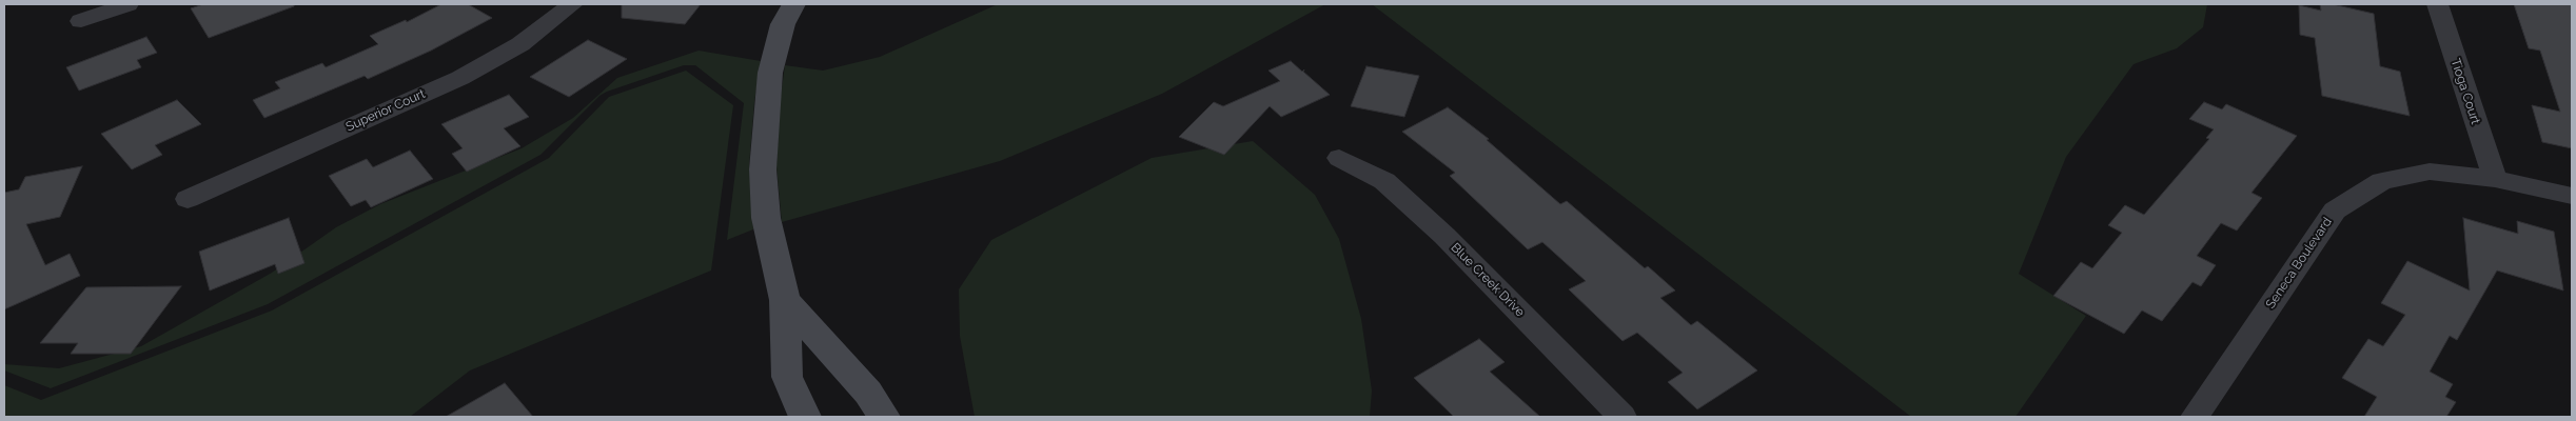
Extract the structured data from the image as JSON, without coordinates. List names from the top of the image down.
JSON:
{
  "streets": {
    "street": [
      "Tioga Court",
      "Superior Court",
      "Seneca Boulevard",
      "Blue Creek Drive"
    ]
  },
  "crossings": [
    ["Tioga Court", "Seneca Boulevard"]
  ]
}
